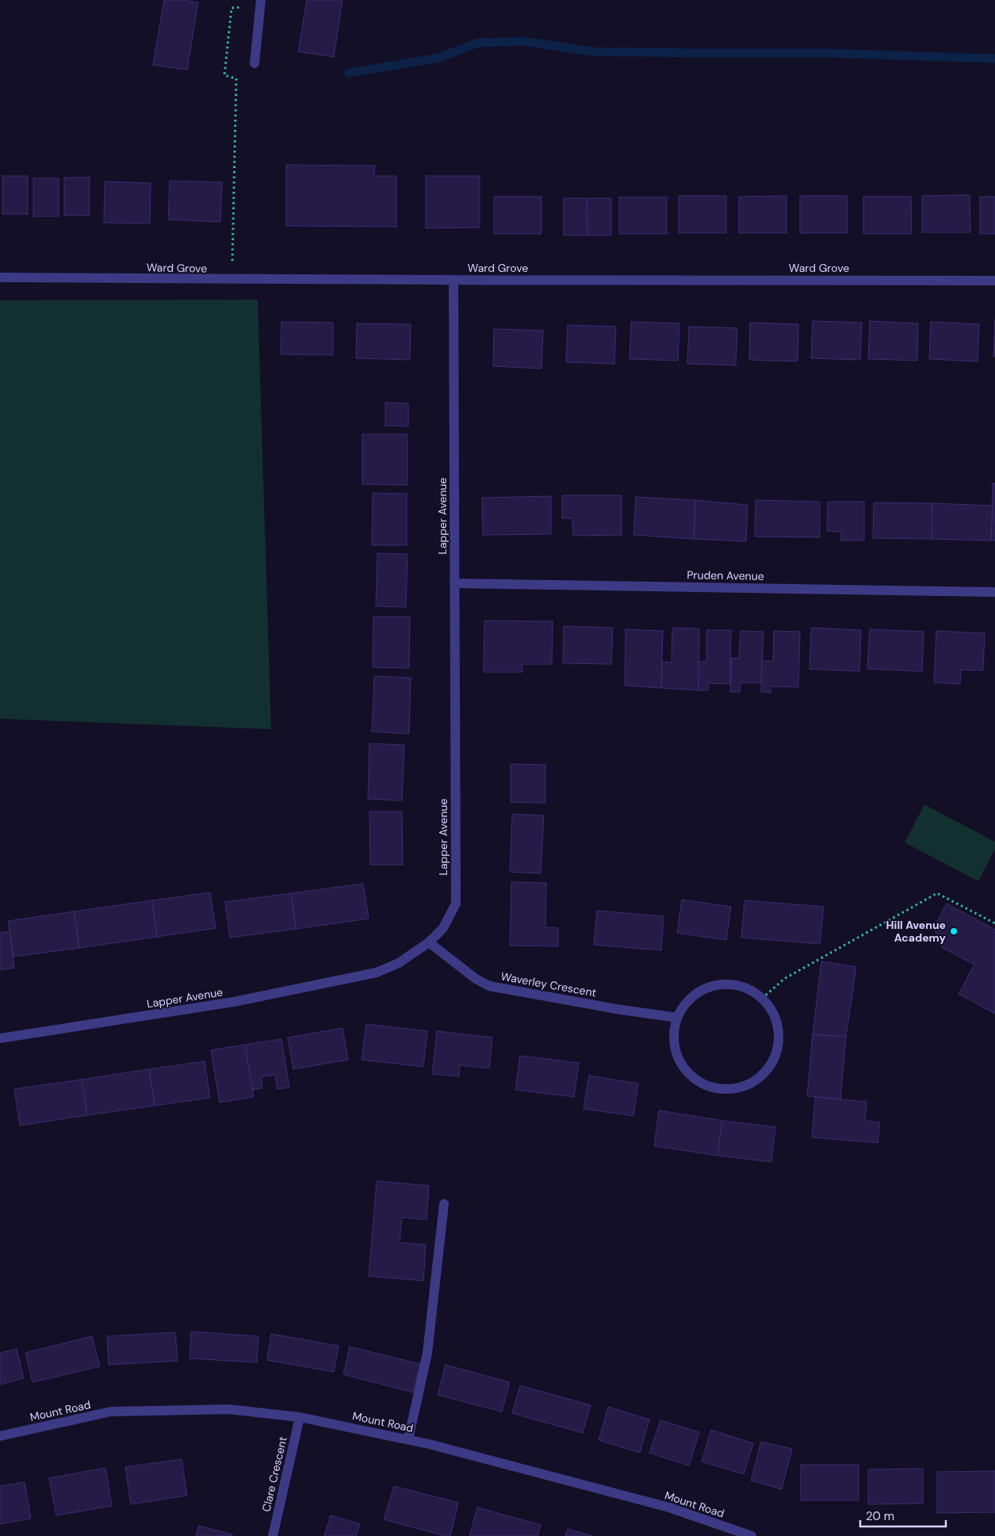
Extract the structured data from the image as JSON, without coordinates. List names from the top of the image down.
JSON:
{
  "streets": {
    "street": [
      "Ward Grove",
      "Lapper Avenue",
      "Pruden Avenue",
      "Waverley Crescent",
      "Mount Road",
      "Clare Crescent"
    ]
  },
  "crossings": [
    ["Ward Grove", "Lapper Avenue"],
    ["Lapper Avenue", "Pruden Avenue"],
    ["Lapper Avenue", "Waverley Crescent"],
    ["Mount Road", "Clare Crescent"]
  ],
  "places": ["Hill Avenue Academy"],
  "scale_bar": "20 m"
}
